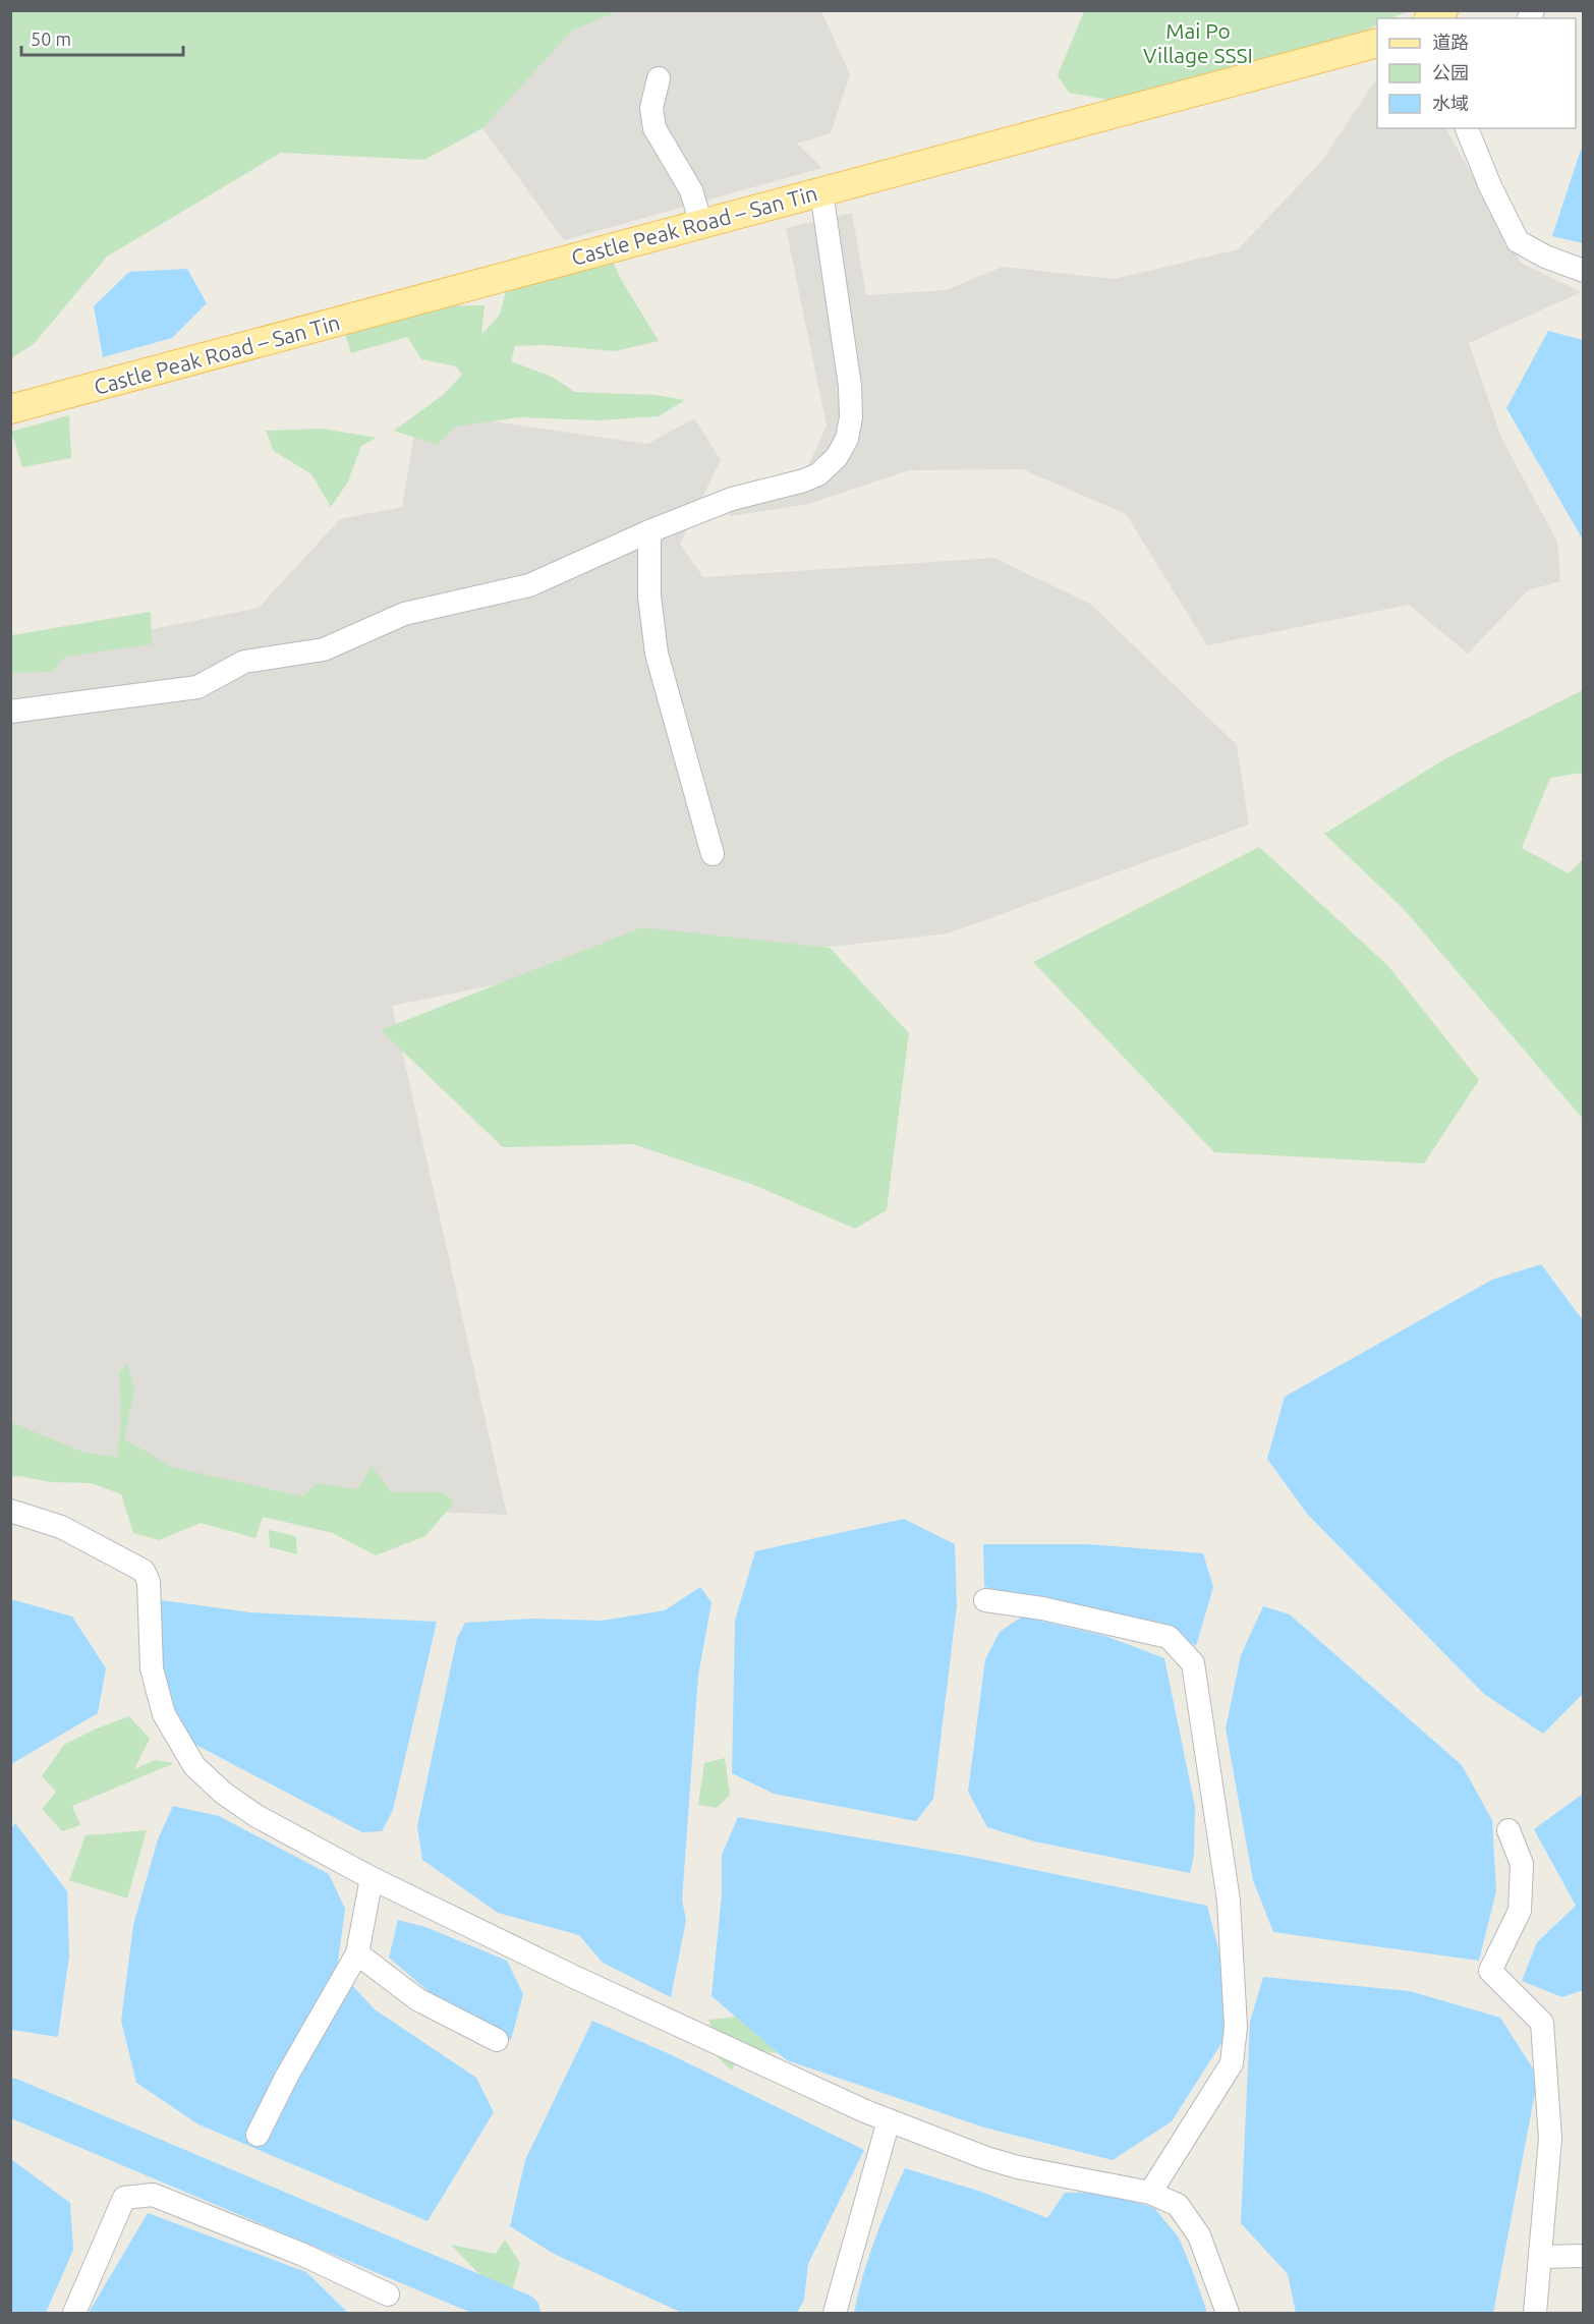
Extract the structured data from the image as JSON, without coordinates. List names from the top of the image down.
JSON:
{
  "streets": {
    "main road": ["Castle Peak Road – San Tin"]
  },
  "parks": ["Mai Po Village SSSI"],
  "legend": ["道路", "公园", "水域"],
  "scale_bar": "50 m"
}
